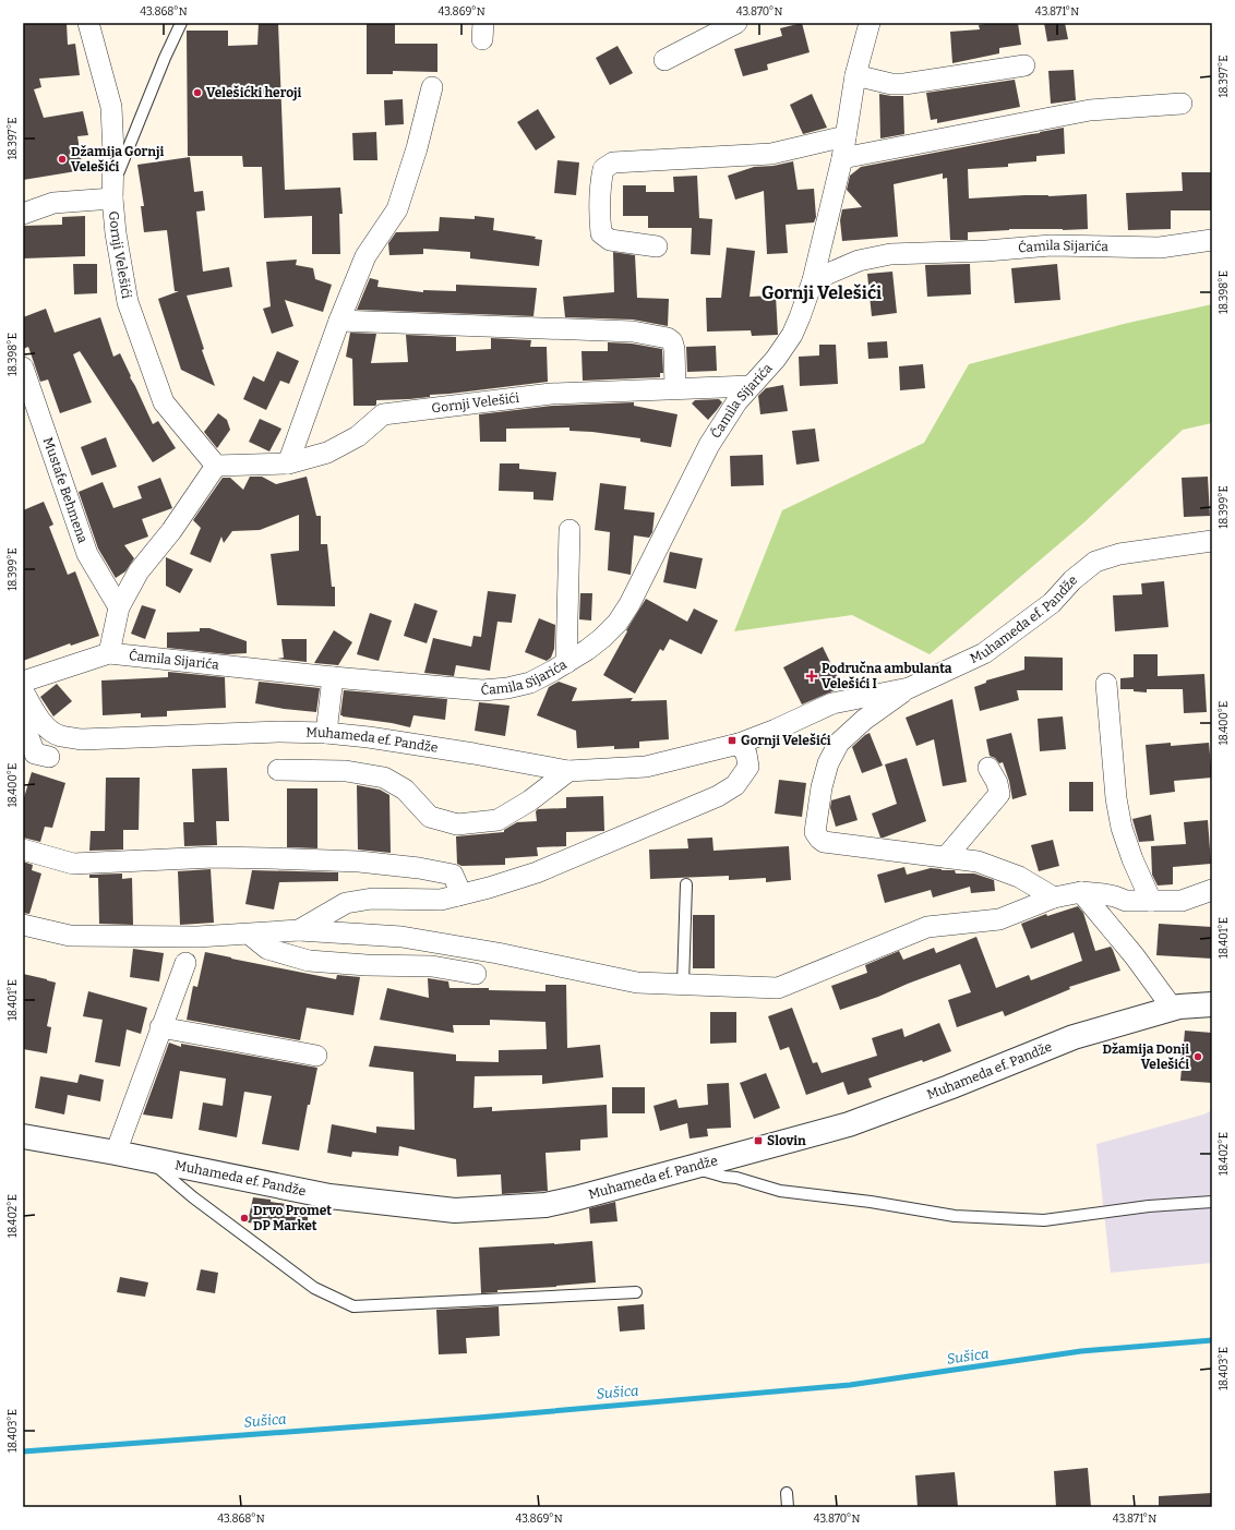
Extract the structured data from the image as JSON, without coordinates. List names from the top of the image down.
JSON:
{
  "streets": {
    "street": [
      "Ćamila Sijarića",
      "Gornji Velešići",
      "Mustafe Behmena",
      "Muhameda ef. Pandže"
    ]
  },
  "crossings": [
    ["Ćamila Sijarića", "Gornji Velešići"]
  ],
  "districts": ["Gornji Velešići"],
  "water": ["Sušica"],
  "places": {
    "other": [
      "Velešićki heroji",
      "Džamija Gornji Velešići",
      "Džamija Donji Velešići",
      "Drvo Promet DP Market"
    ],
    "health": ["Područna ambulanta Velešići I"],
    "transit": ["Gornji Velešići", "Slovin"]
  },
  "coordinates": [
    "43.868°N",
    "43.869°N",
    "43.870°N",
    "43.871°N",
    "18.397°E",
    "18.398°E",
    "18.399°E",
    "18.400°E",
    "18.401°E",
    "18.402°E",
    "18.403°E"
  ]
}
